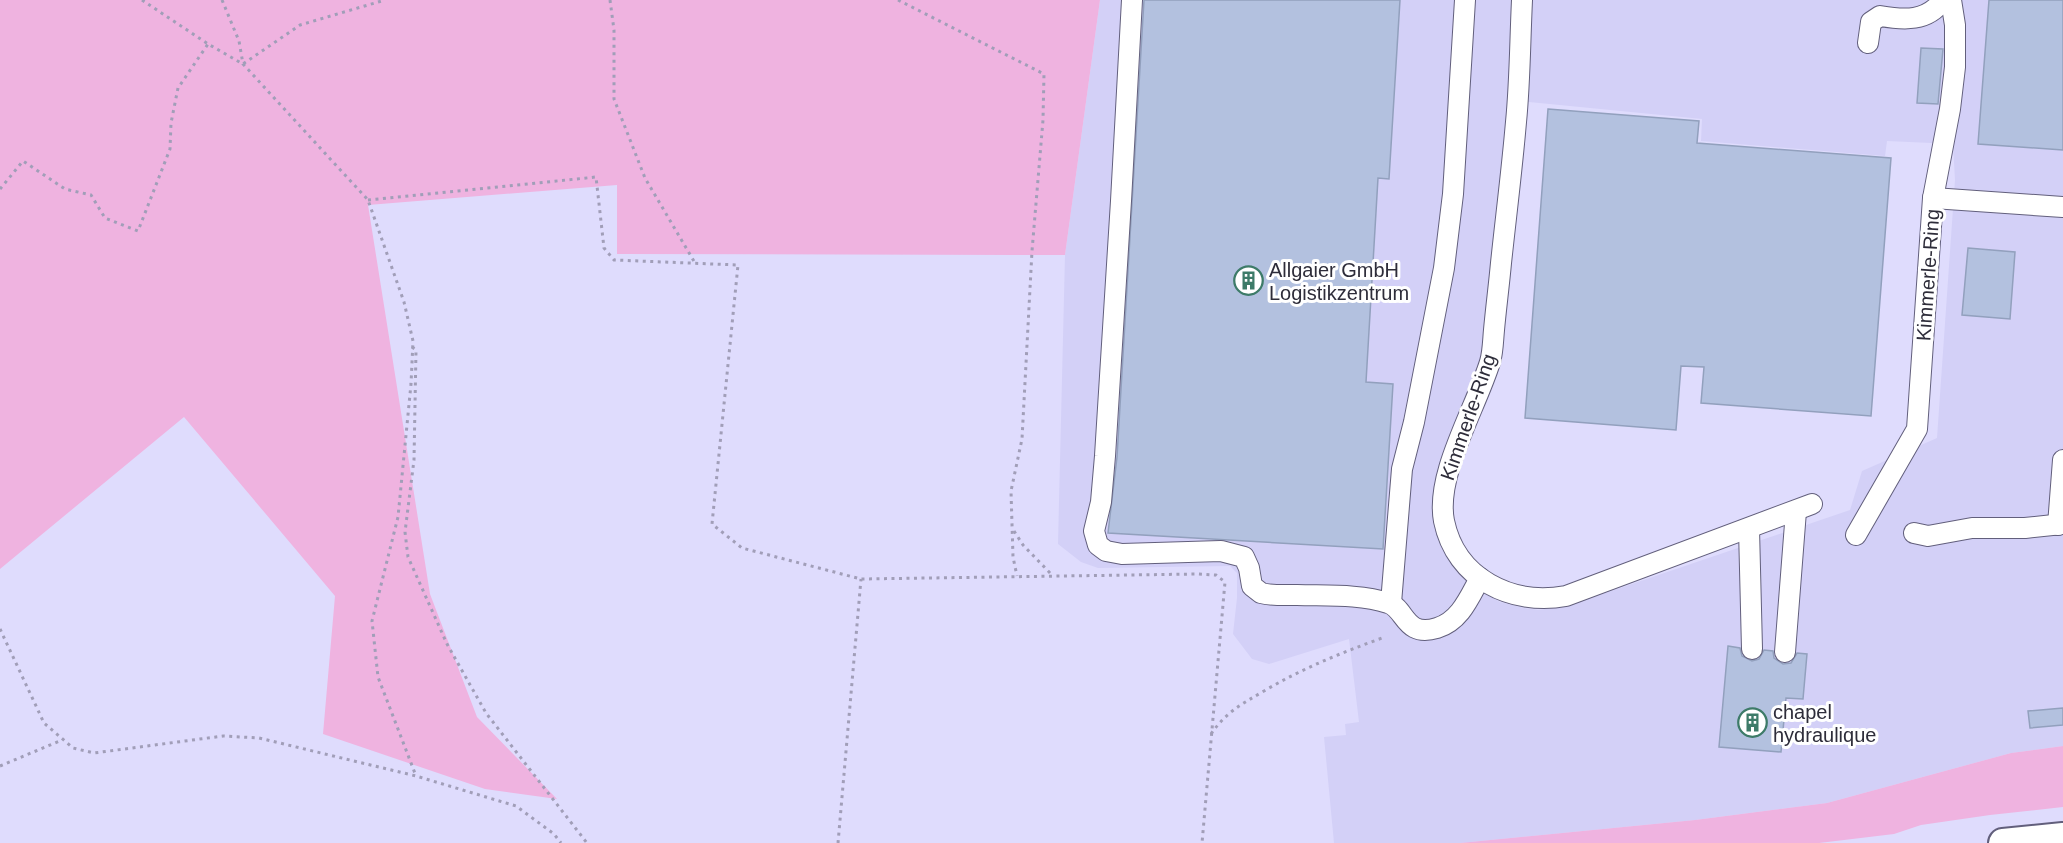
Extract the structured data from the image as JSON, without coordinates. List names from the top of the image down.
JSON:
{
  "streets": {
    "street": ["Kimmerle-Ring"]
  },
  "places": {
    "building": ["Allgaier GmbH Logistikzentrum", "chapel hydraulique"]
  }
}
